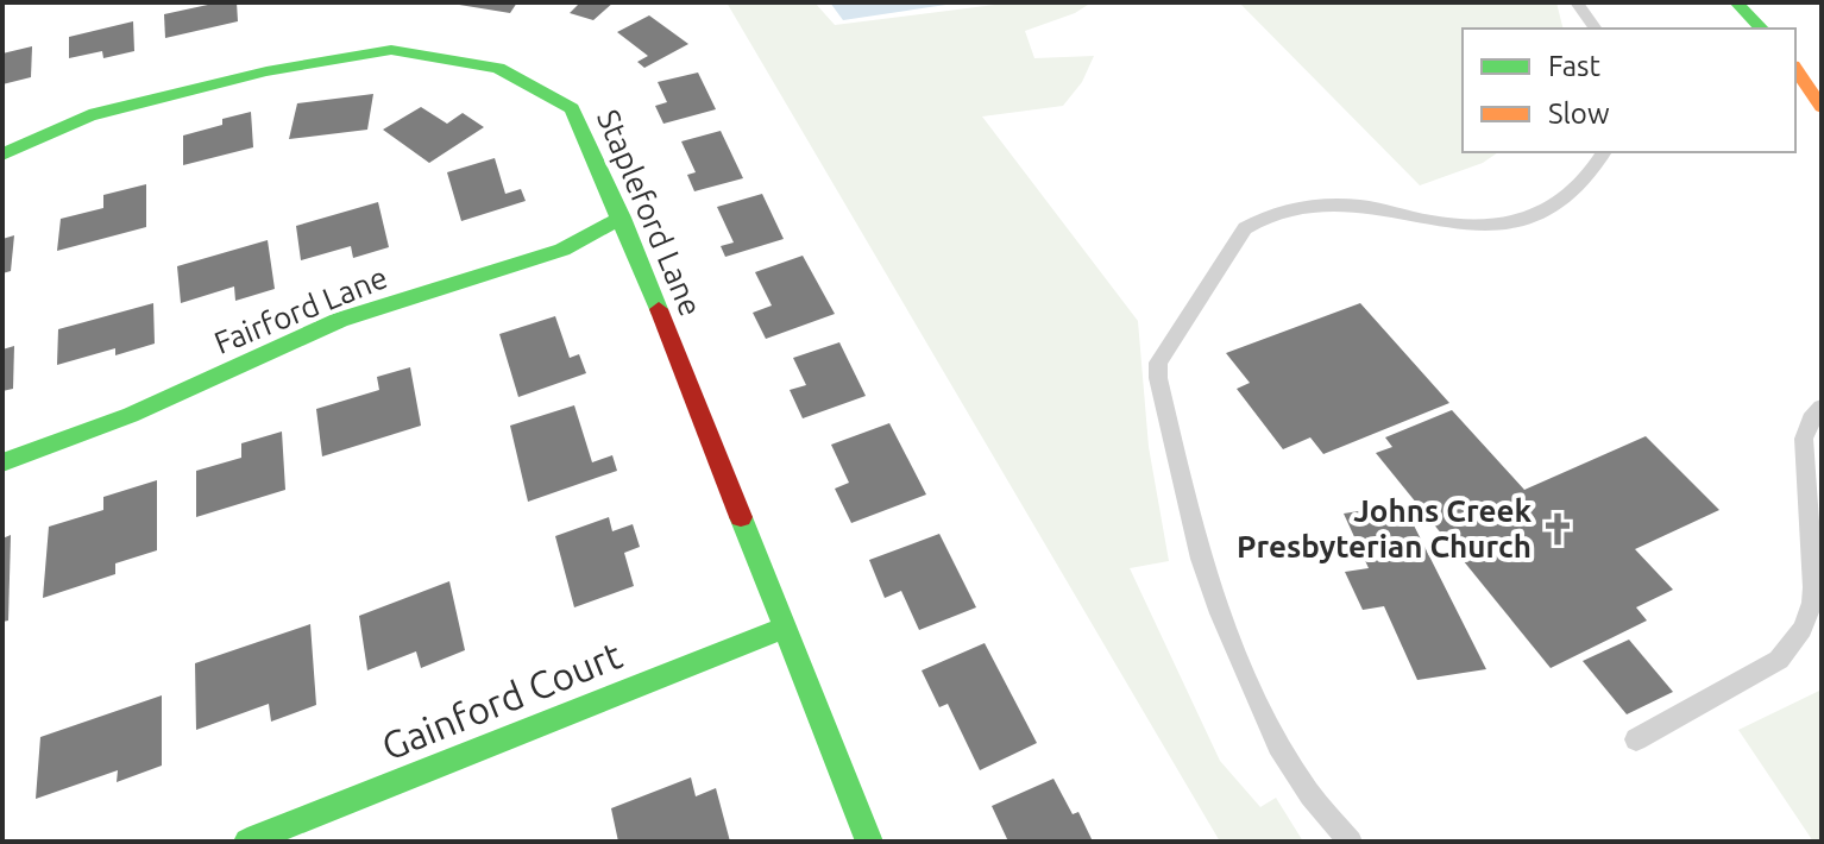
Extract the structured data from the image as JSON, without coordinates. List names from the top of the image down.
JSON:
{
  "streets": {
    "street": ["Stapleford Lane", "Fairford Lane", "Gainford Court"]
  },
  "crossings": [
    ["Stapleford Lane", "Fairford Lane"],
    ["Stapleford Lane", "Gainford Court"]
  ],
  "places": {
    "church": ["Johns Creek Presbyterian Church"]
  },
  "legend": ["Fast", "Slow"]
}
